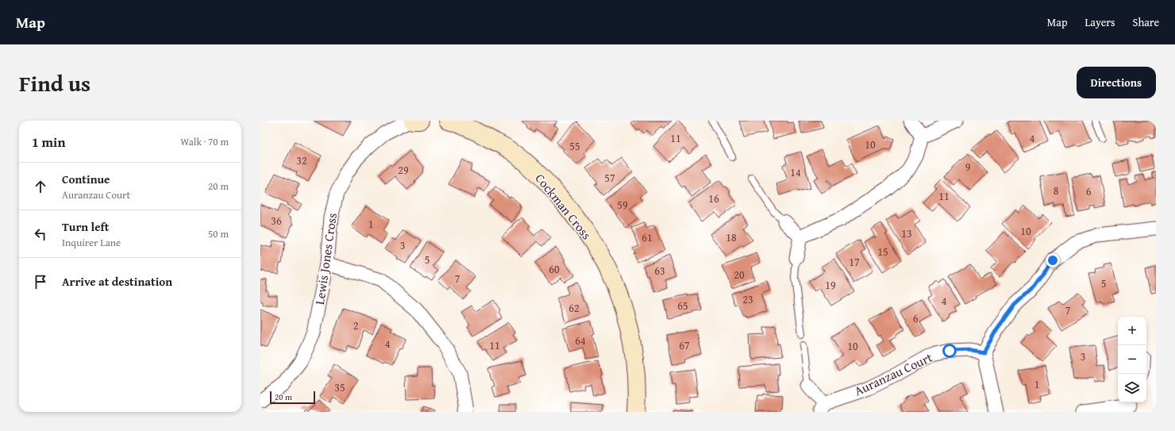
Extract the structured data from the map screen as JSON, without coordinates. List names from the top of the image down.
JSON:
{
  "streets": {
    "street": ["Cockman Cross", "Lewis Jones Cross", "Auranzau Court"]
  },
  "house_numbers": [
    "11",
    "4",
    "10",
    "55",
    "32",
    "9",
    "29",
    "14",
    "57",
    "8",
    "6",
    "11",
    "16",
    "59",
    "36",
    "1",
    "10",
    "13",
    "61",
    "18",
    "3",
    "15",
    "5",
    "17",
    "60",
    "63",
    "20",
    "7",
    "5",
    "19",
    "23",
    "4",
    "65",
    "62",
    "7",
    "6",
    "2",
    "64",
    "4",
    "11",
    "67",
    "10",
    "3",
    "1",
    "35"
  ],
  "scale_bar": "20 m",
  "page": {
    "header": "Map",
    "nav": ["Map", "Layers", "Share"],
    "title": "Find us",
    "buttons": "Directions",
    "heading": ["1 min", "Walk · 70 m"],
    "list": [
      ["Continue", "Auranzau Court", "20 m"],
      ["Turn left", "Inquirer Lane", "50 m"],
      "Arrive at destination"
    ],
    "map_buttons": ["+", "−"],
    "scale": "20 m"
  }
}
